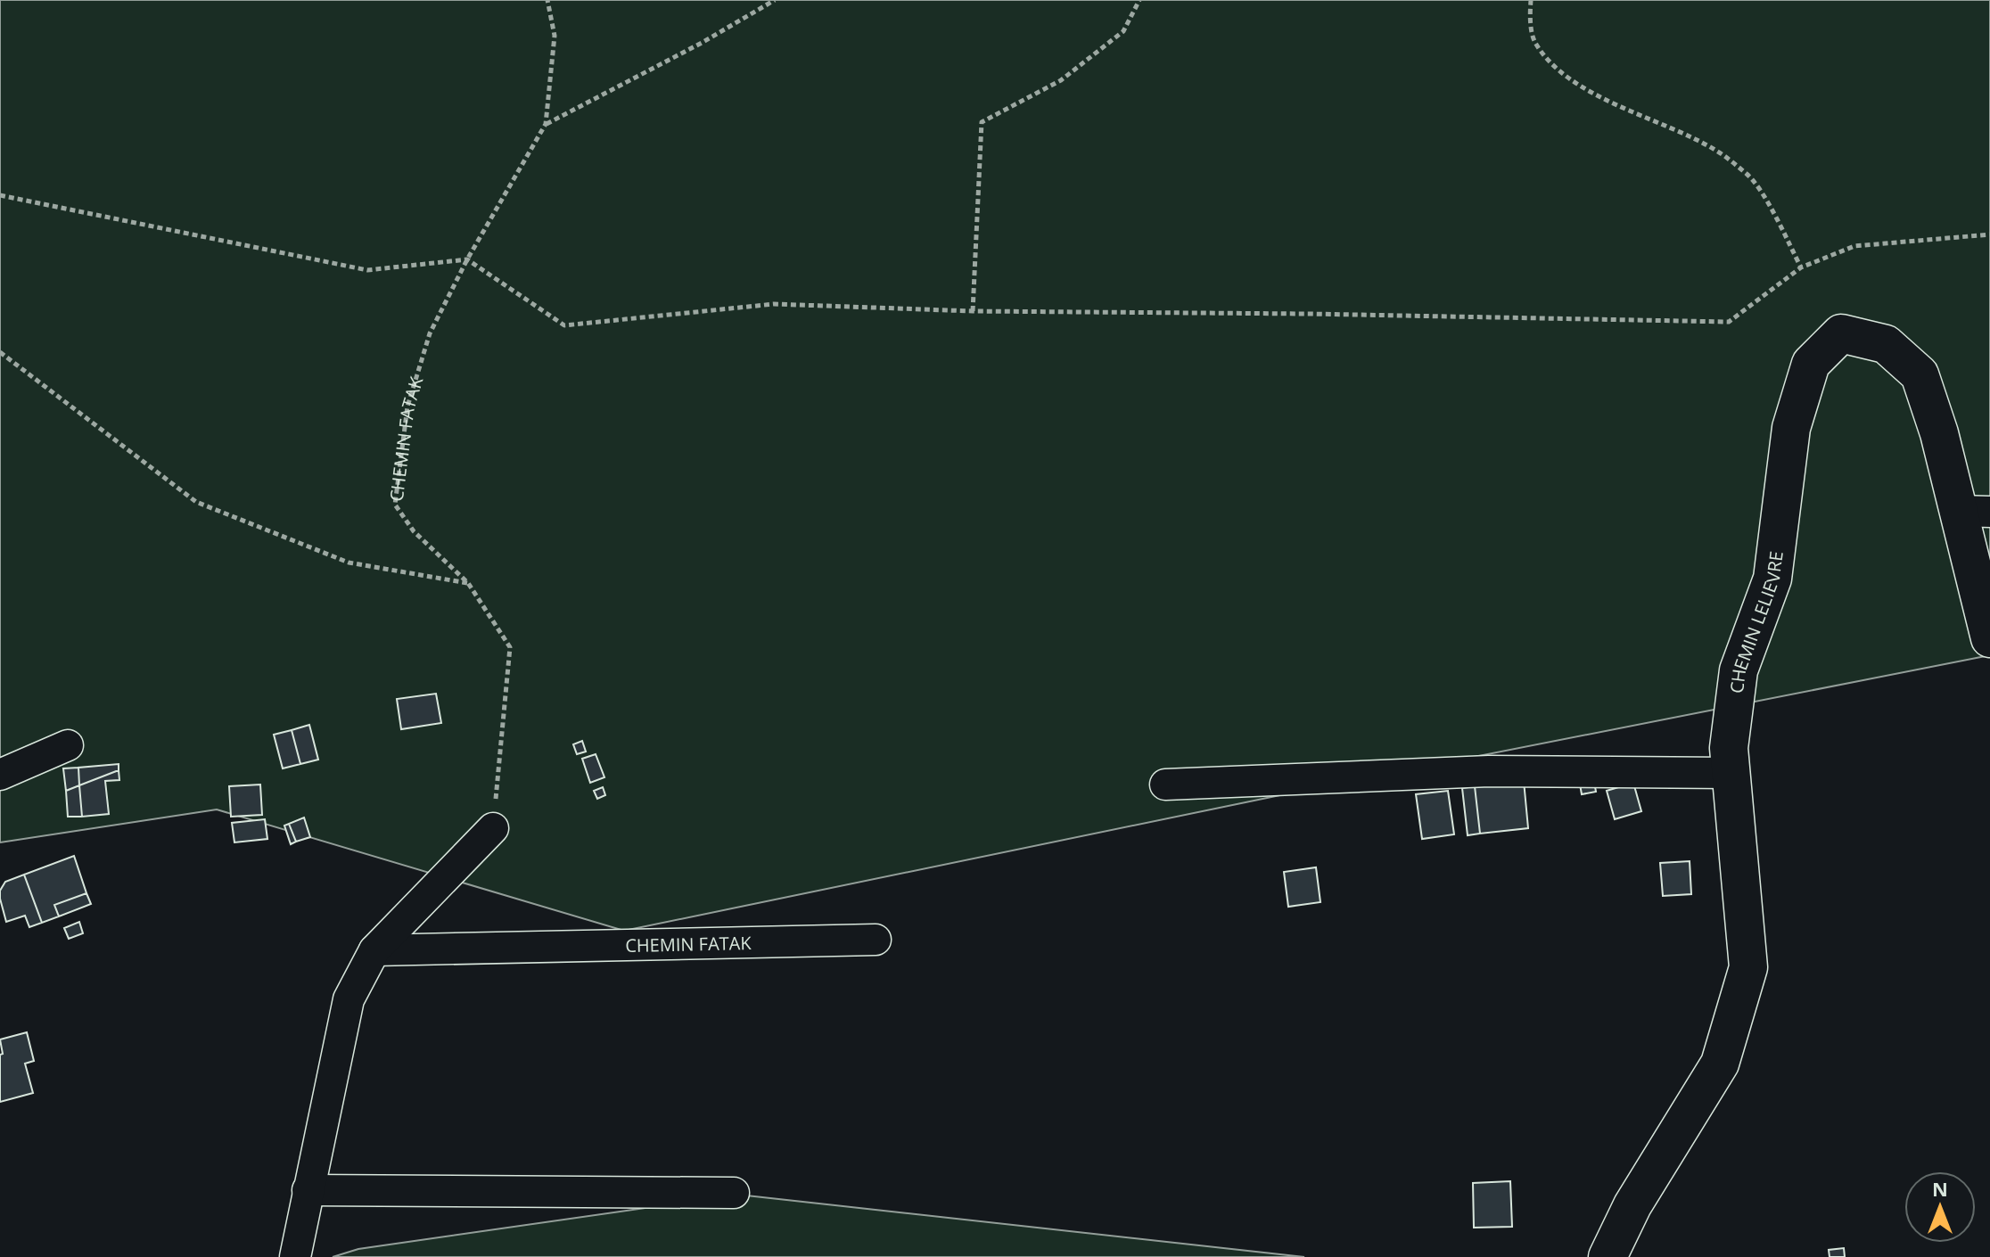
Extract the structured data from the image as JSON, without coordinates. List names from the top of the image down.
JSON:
{
  "streets": {
    "street": ["CHEMIN FATAK", "CHEMIN LELIEVRE"]
  },
  "north": "top"
}
